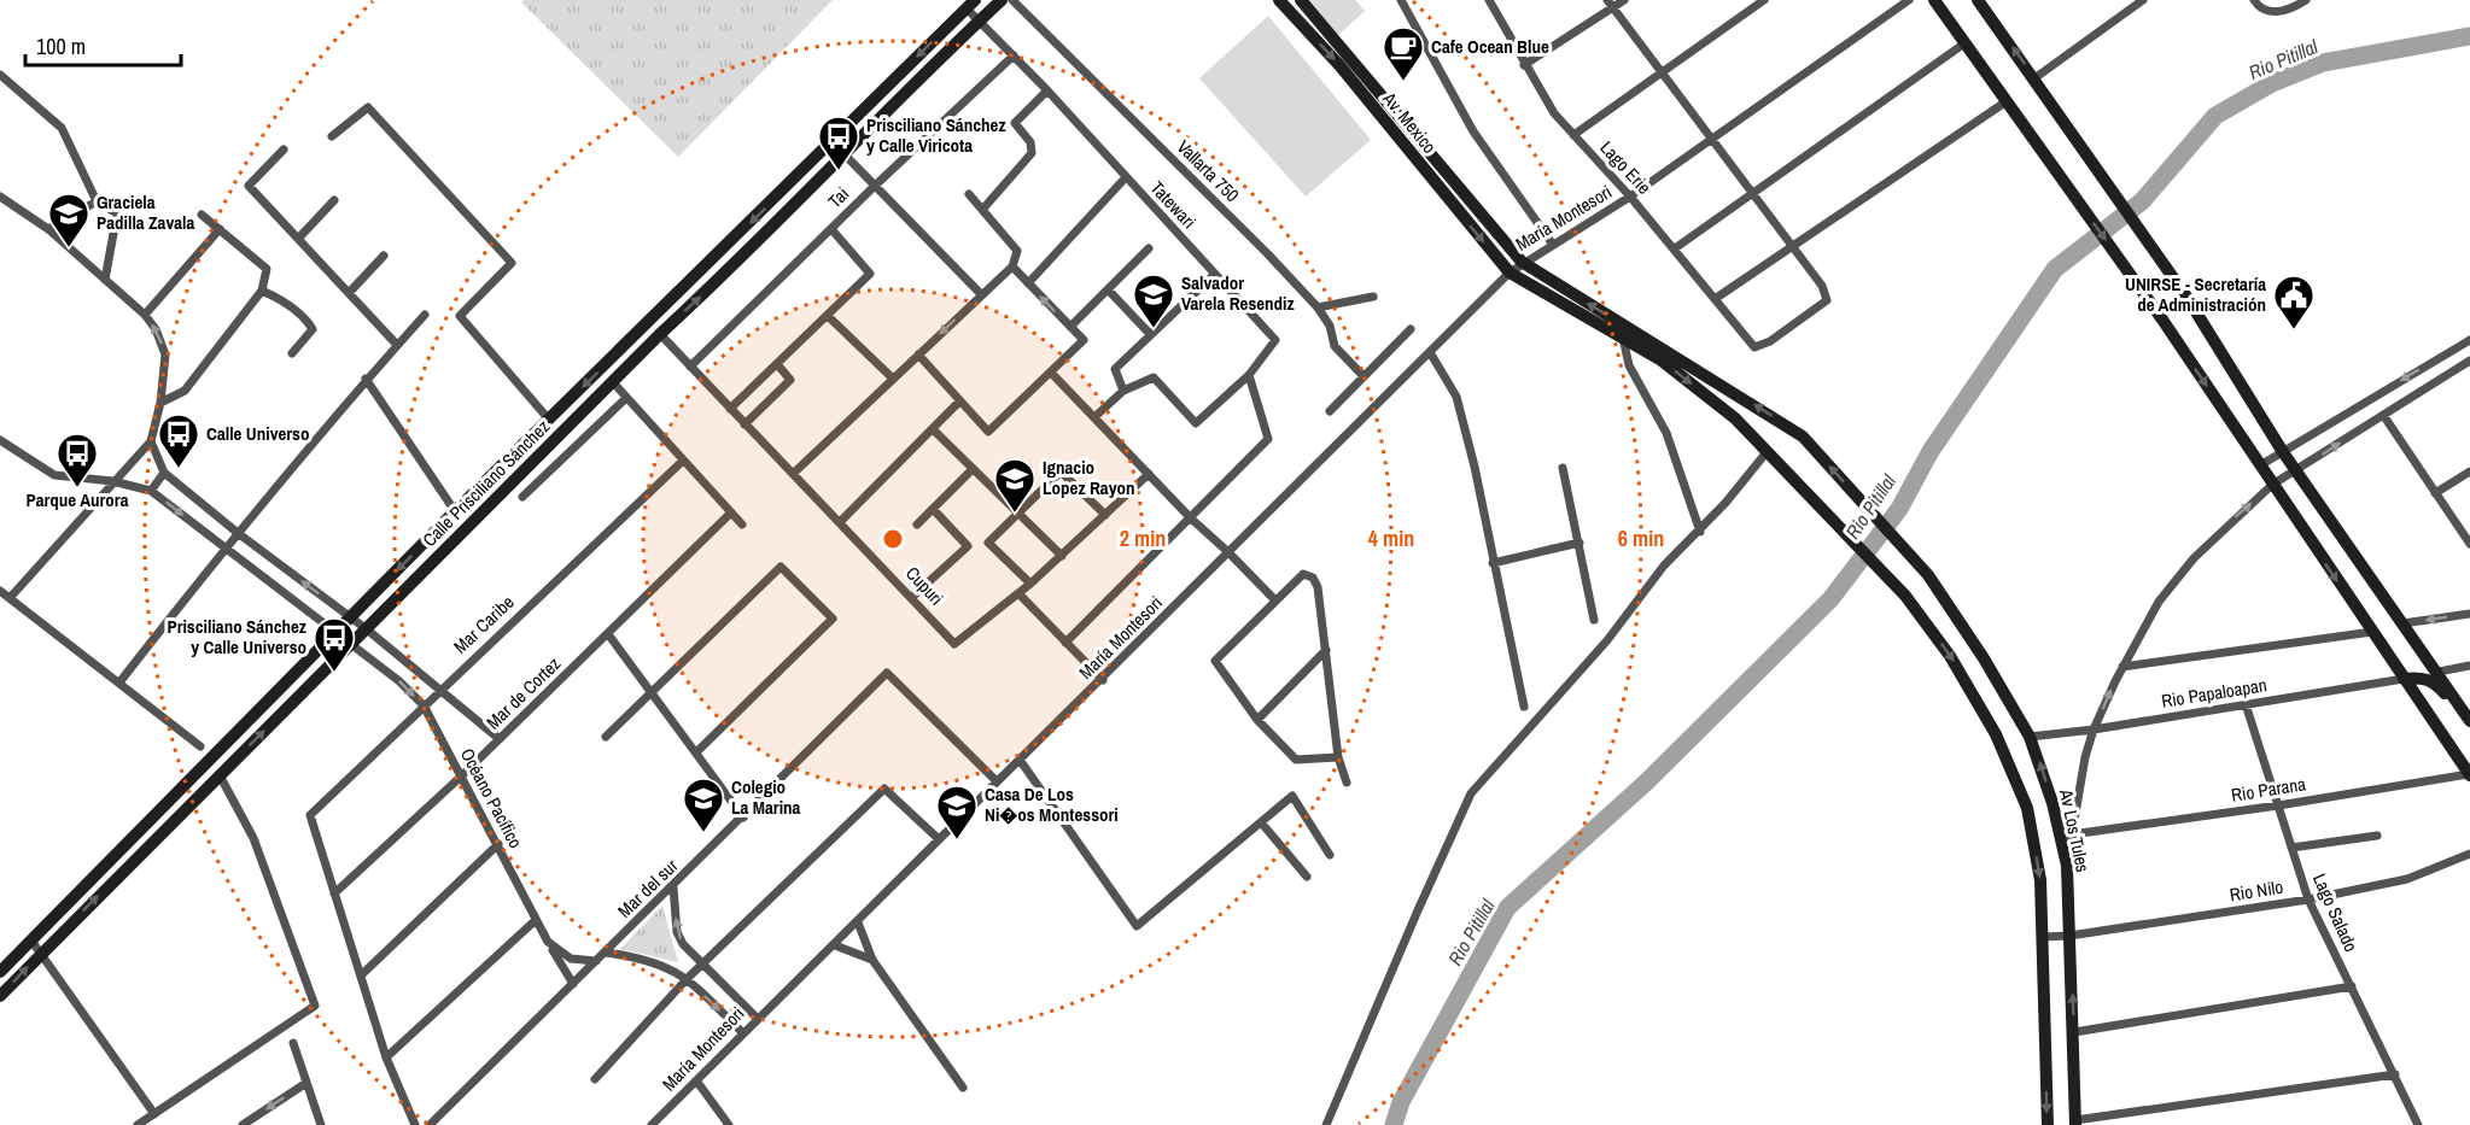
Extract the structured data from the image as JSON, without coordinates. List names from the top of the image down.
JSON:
{
  "streets": {
    "main road": ["Av. Mexico", "Calle Prisciliano Sánchez", "Av Los Tules"],
    "street": [
      "Lago Erie",
      "Vallarta 750",
      "Tai",
      "Tatewari",
      "María Montesori",
      "Cupuri",
      "Mar Caribe",
      "Mar de Cortez",
      "Rio Papaloapan",
      "Rio Parana",
      "Océano Pacífico",
      "Mar del sur",
      "Rio Nilo",
      "Lago Salado"
    ]
  },
  "crossings": [
    ["Av. Mexico", "María Montesori"],
    ["Av. Mexico", "Av Los Tules"],
    ["Lago Erie", "María Montesori"],
    ["Tai", "Tatewari"],
    ["Tai", "Cupuri"],
    ["Tatewari", "Calle Prisciliano Sánchez"],
    ["María Montesori", "Mar del sur"],
    ["Calle Prisciliano Sánchez", "Cupuri"],
    ["Calle Prisciliano Sánchez", "Océano Pacífico"],
    ["Mar Caribe", "Mar de Cortez"],
    ["Mar Caribe", "Océano Pacífico"],
    ["Mar de Cortez", "Océano Pacífico"],
    ["Rio Papaloapan", "Av Los Tules"],
    ["Rio Papaloapan", "Lago Salado"],
    ["Rio Parana", "Lago Salado"],
    ["Océano Pacífico", "Mar del sur"],
    ["Av Los Tules", "Rio Nilo"],
    ["Rio Nilo", "Lago Salado"]
  ],
  "water": ["Rio Pitillal"],
  "places": {
    "cafe": ["Cafe Ocean Blue"],
    "bus stop": [
      "Prisciliano Sánchez y Calle Viricota",
      "Calle Universo",
      "Parque Aurora",
      "Prisciliano Sánchez y Calle Universo"
    ],
    "school or university": [
      "Graciela Padilla Zavala",
      "Salvador Varela Resendiz",
      "Ignacio Lopez Rayon",
      "Colegio La Marina",
      "Casa De Los Ni�os Montessori"
    ],
    "public building": ["UNIRSE - Secretaría de Administración"]
  },
  "scale_bar": "100 m",
  "rings": ["2 min", "4 min", "6 min"]
}
